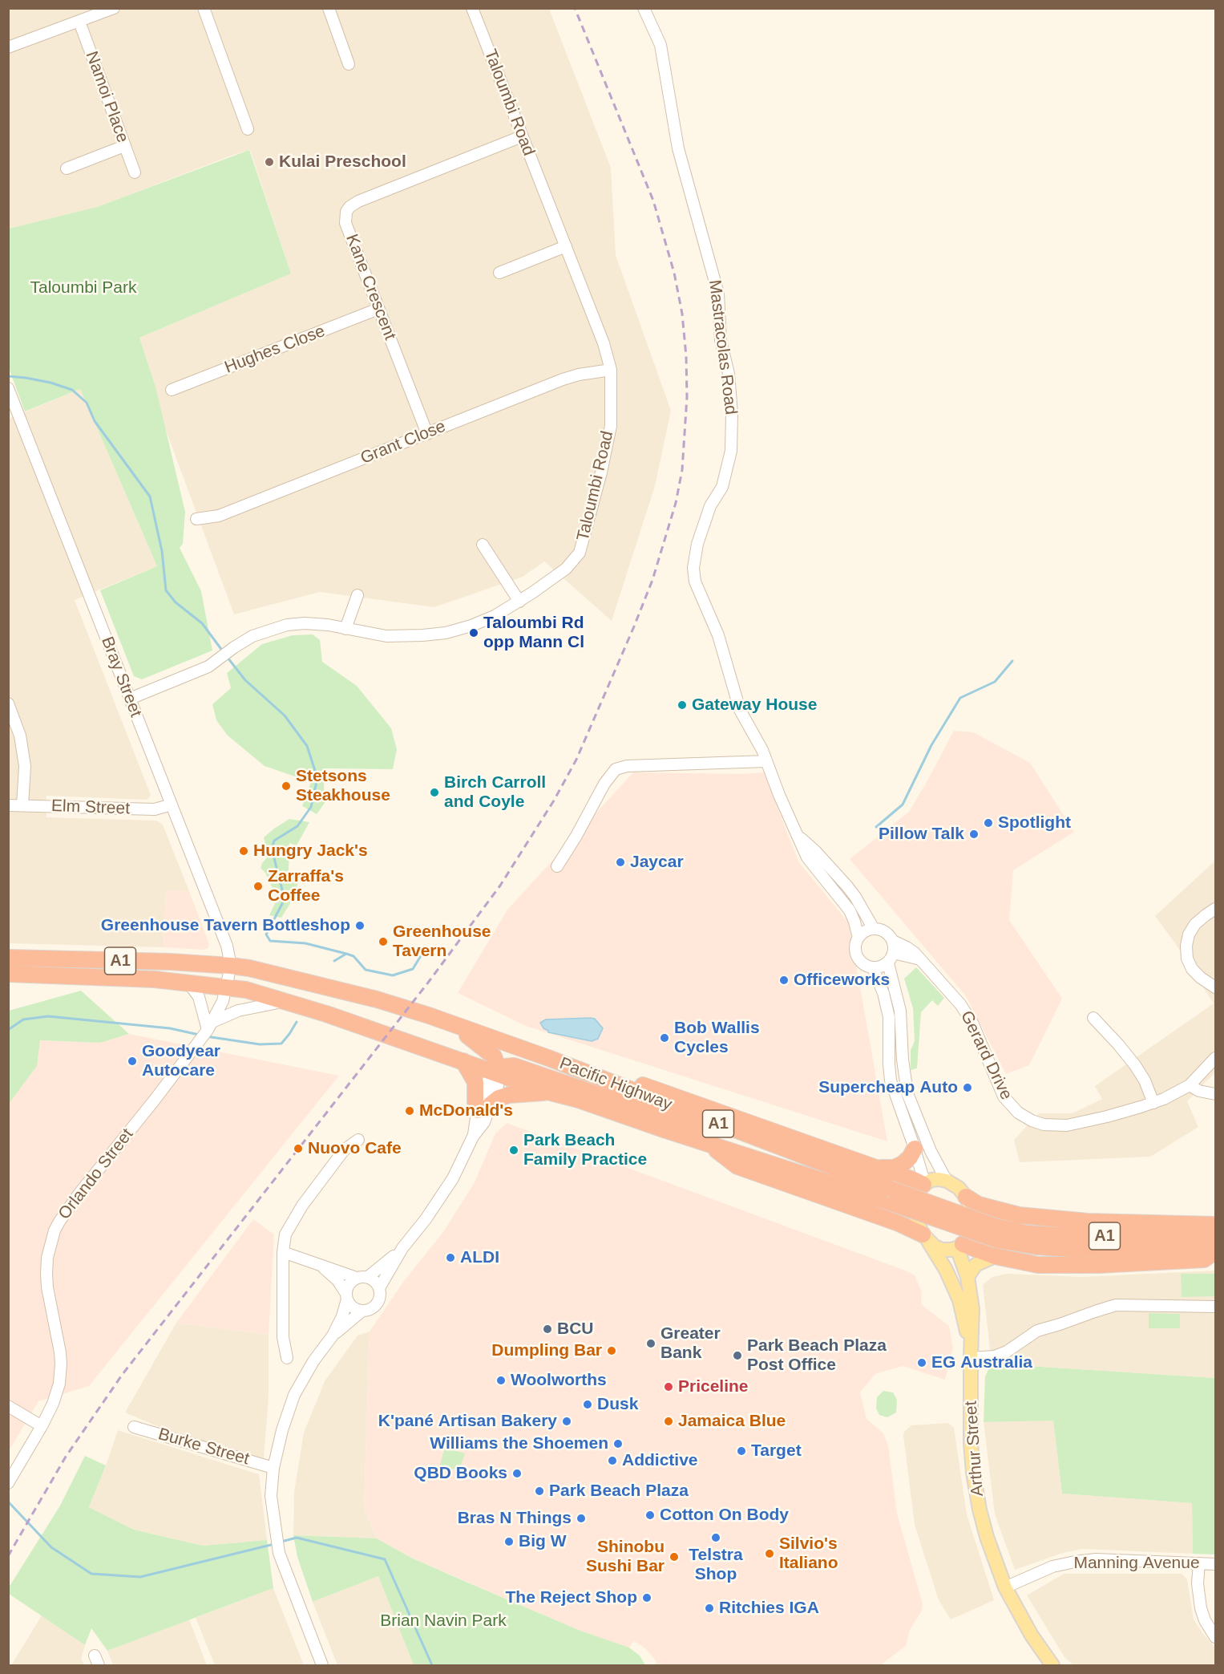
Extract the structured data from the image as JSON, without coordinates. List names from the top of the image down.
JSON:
{
  "streets": {
    "highway": ["A1", "Pacific Highway"],
    "main road": ["Arthur Street"],
    "street": [
      "Namoi Place",
      "Taloumbi Road",
      "Kane Crescent",
      "Mastracolas Road",
      "Hughes Close",
      "Grant Close",
      "Bray Street",
      "Elm Street",
      "Gerard Drive",
      "Orlando Street",
      "Burke Street",
      "Manning Avenue"
    ]
  },
  "crossings": [
    ["Taloumbi Road", "Kane Crescent"],
    ["Taloumbi Road", "Grant Close"],
    ["Taloumbi Road", "Bray Street"],
    ["Kane Crescent", "Hughes Close"],
    ["Kane Crescent", "Grant Close"],
    ["Mastracolas Road", "Gerard Drive"],
    ["Bray Street", "Elm Street"],
    ["Bray Street", "Pacific Highway"],
    ["Bray Street", "Orlando Street"],
    ["Pacific Highway", "Orlando Street"],
    ["Arthur Street", "Manning Avenue"]
  ],
  "parks": ["Taloumbi Park", "Brian Navin Park"],
  "places": [
    "Kulai Preschool",
    "Taloumbi Rd opp Mann Cl",
    "Gateway House",
    "Stetsons Steakhouse",
    "Birch Carroll and Coyle",
    "Spotlight",
    "Pillow Talk",
    "Hungry Jack's",
    "Jaycar",
    "Zarraffa's Coffee",
    "Greenhouse Tavern Bottleshop",
    "Greenhouse Tavern",
    "Officeworks",
    "Bob Wallis Cycles",
    "Goodyear Autocare",
    "Supercheap Auto",
    "McDonald's",
    "Nuovo Cafe",
    "Park Beach Family Practice",
    "ALDI",
    "BCU",
    "Greater Bank",
    "Dumpling Bar",
    "Park Beach Plaza Post Office",
    "EG Australia",
    "Woolworths",
    "Priceline",
    "Dusk",
    "K'pané Artisan Bakery",
    "Jamaica Blue",
    "Williams the Shoemen",
    "Target",
    "Addictive",
    "QBD Books",
    "Park Beach Plaza",
    "Cotton On Body",
    "Bras N Things",
    "Telstra Shop",
    "Big W",
    "Silvio's Italiano",
    "Shinobu Sushi Bar",
    "The Reject Shop",
    "Ritchies IGA"
  ]
}
